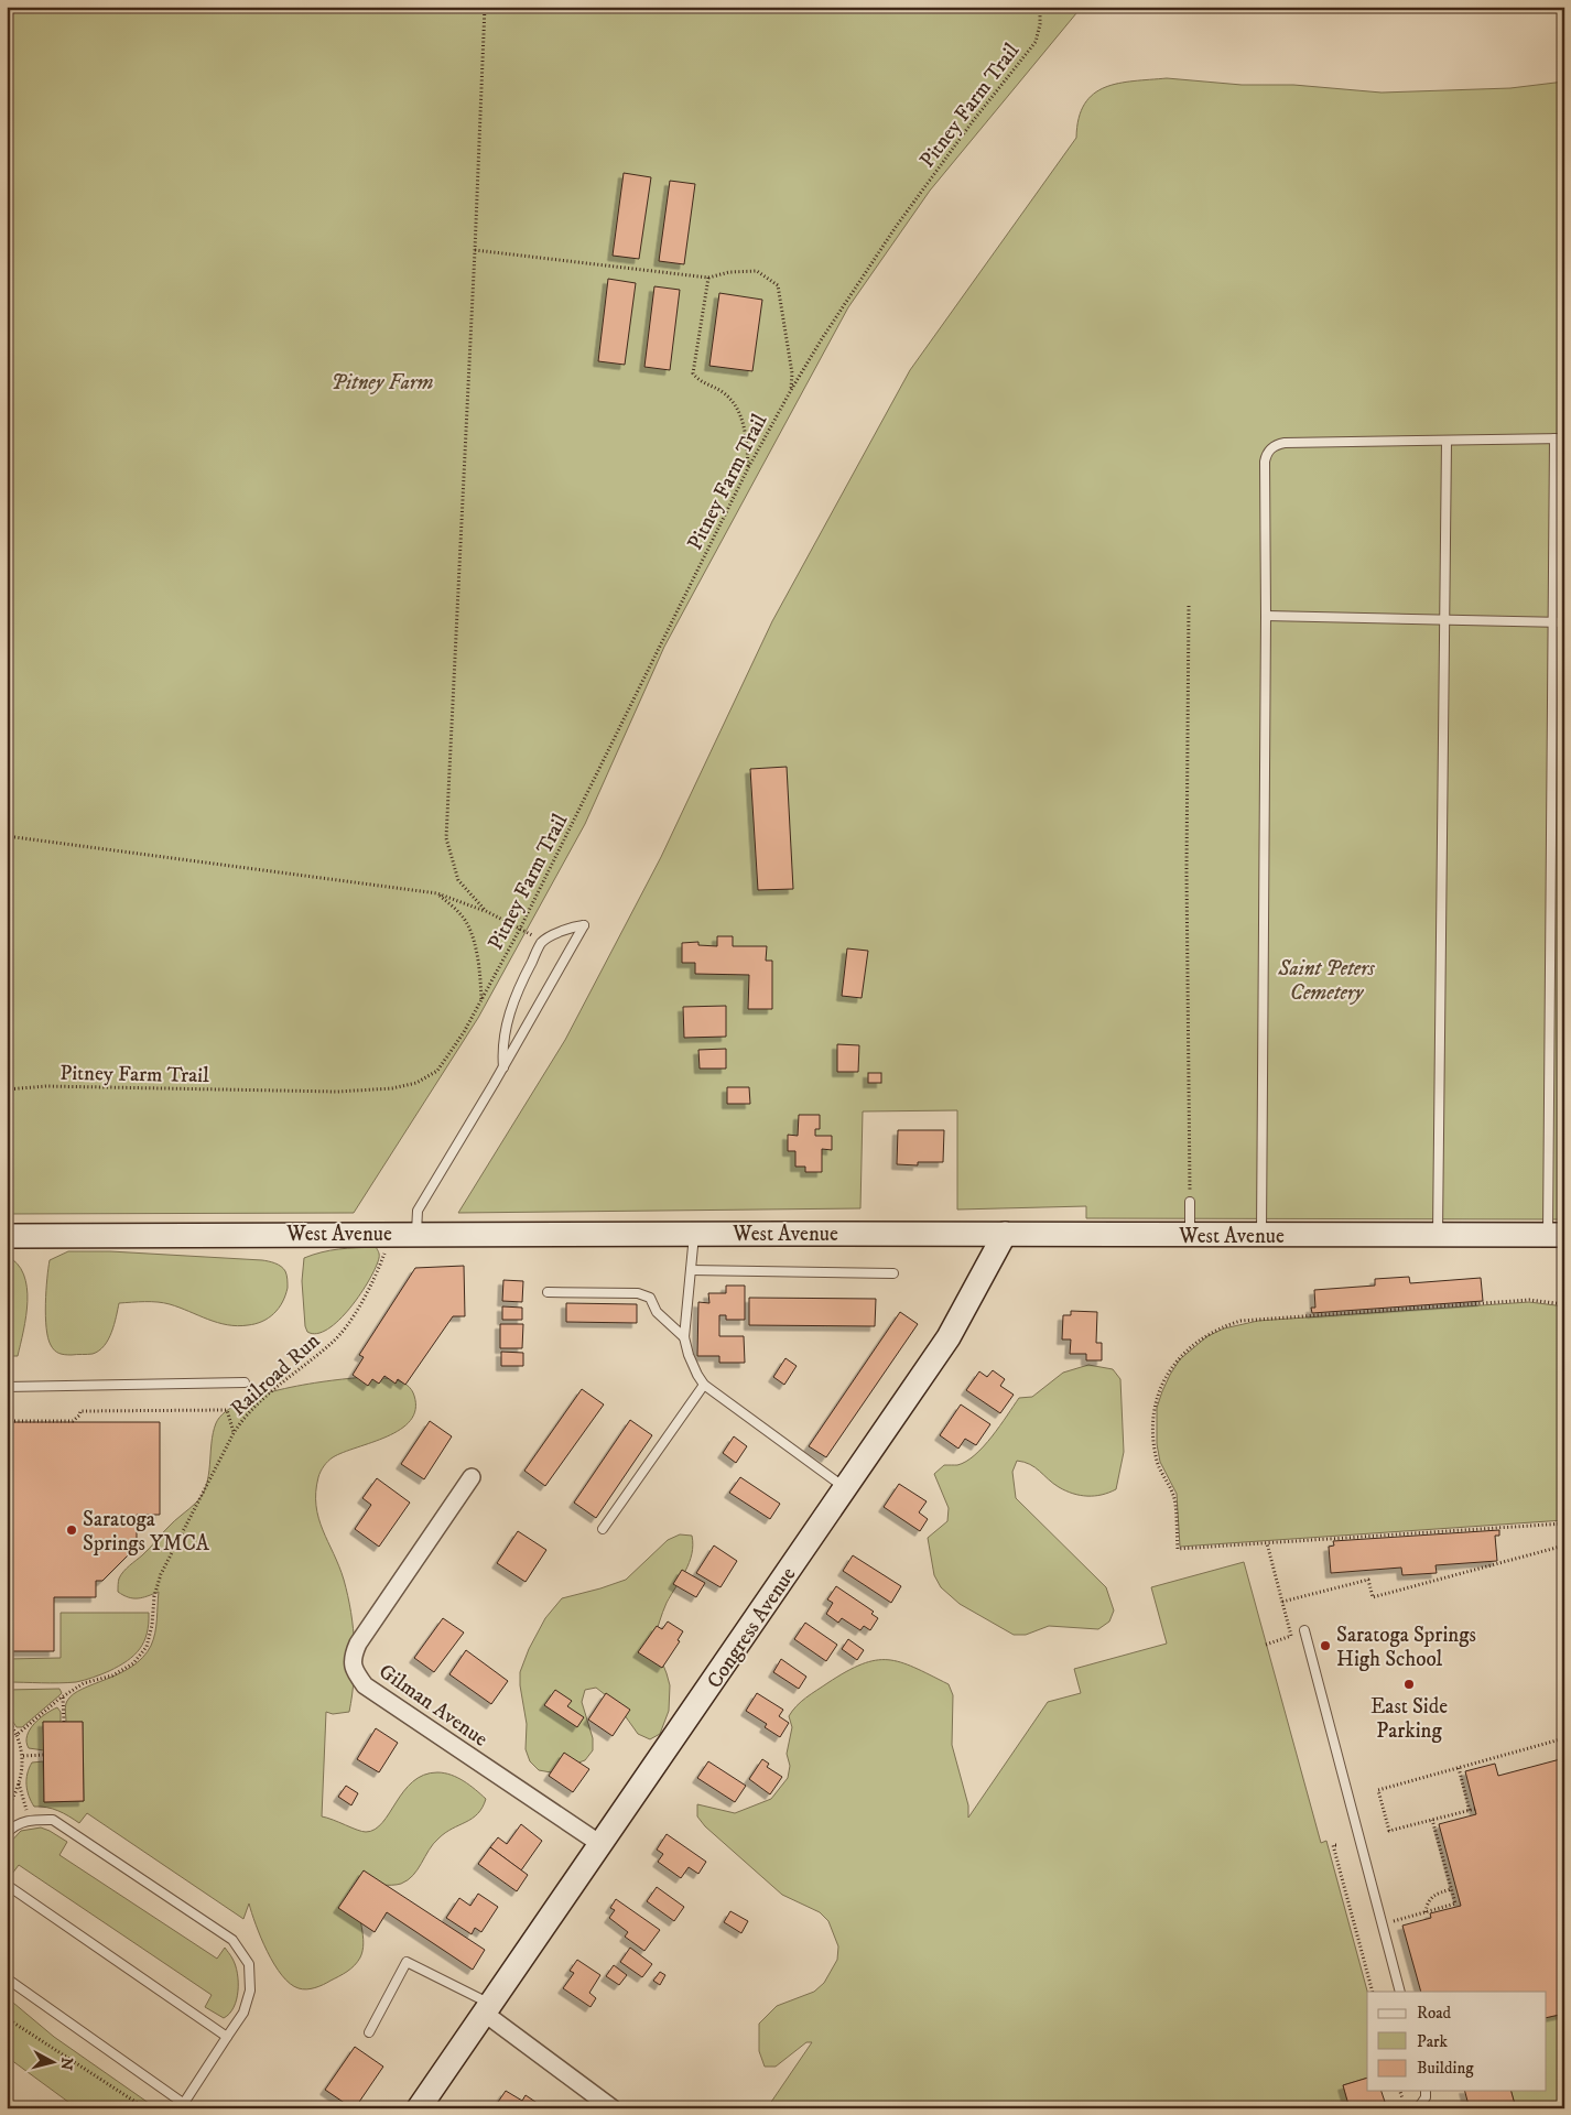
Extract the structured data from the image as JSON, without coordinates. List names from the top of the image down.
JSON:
{
  "streets": {
    "street": ["West Avenue", "Congress Avenue", "Gilman Avenue"],
    "path": ["Pitney Farm Trail", "Railroad Run"]
  },
  "crossings": [
    ["West Avenue", "Congress Avenue"],
    ["Congress Avenue", "Gilman Avenue"]
  ],
  "parks": ["Pitney Farm", "Saint Peters Cemetery"],
  "places": ["Saratoga Springs YMCA", "Saratoga Springs High School", "East Side Parking"],
  "legend": ["Road", "Park", "Building"],
  "north": "right"
}
